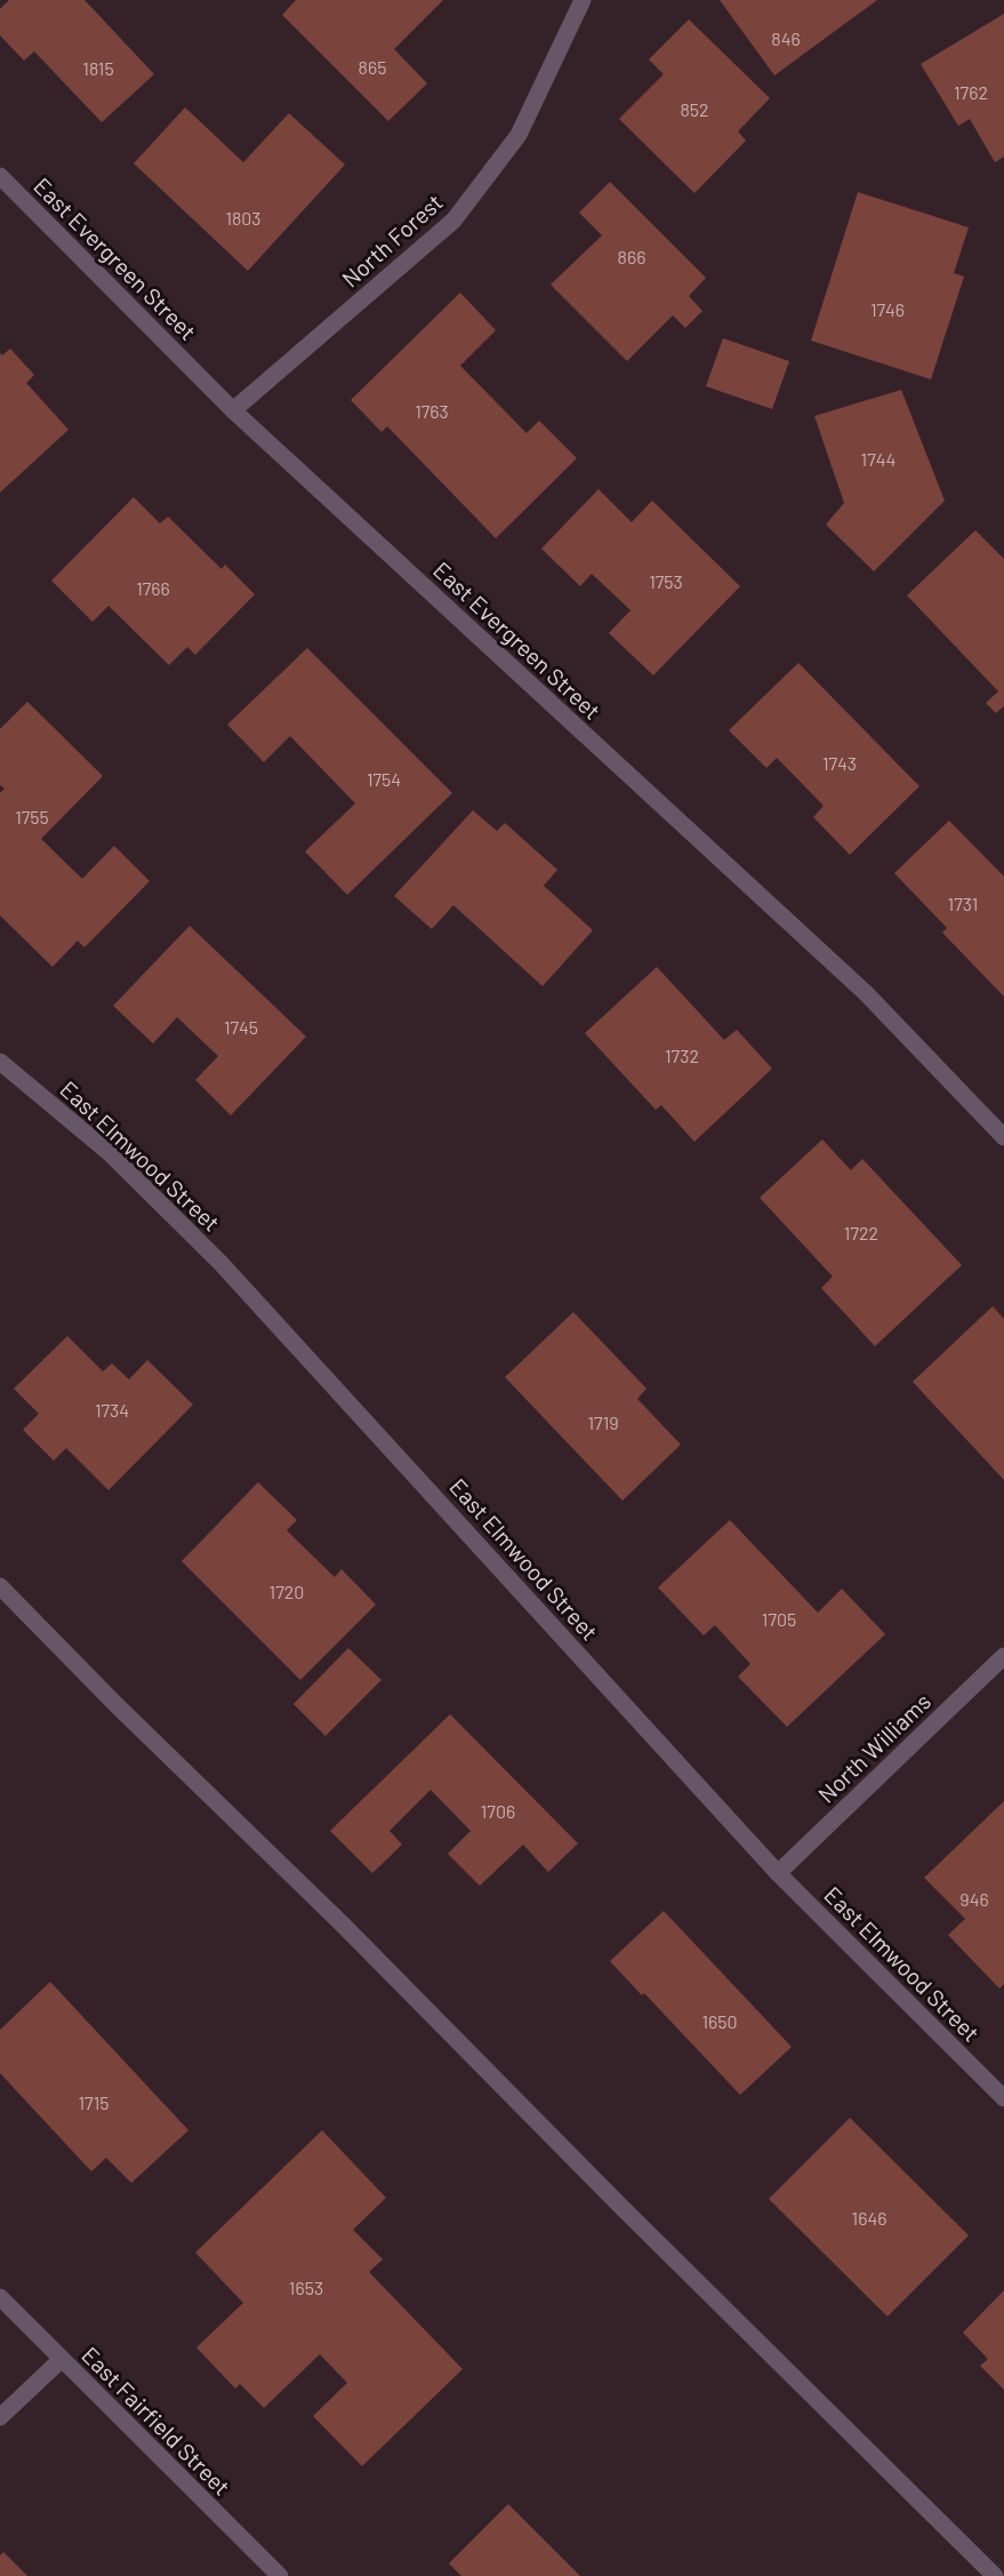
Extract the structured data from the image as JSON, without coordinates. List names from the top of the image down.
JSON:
{
  "streets": {
    "street": [
      "North Forest",
      "East Evergreen Street",
      "East Elmwood Street",
      "North Williams",
      "East Fairfield Street"
    ]
  },
  "crossings": [
    ["North Forest", "East Evergreen Street"],
    ["East Elmwood Street", "North Williams"]
  ],
  "house_numbers": [
    "846",
    "865",
    "1815",
    "1762",
    "852",
    "1803",
    "866",
    "1746",
    "1763",
    "1744",
    "1753",
    "1766",
    "1743",
    "1754",
    "1755",
    "1731",
    "1745",
    "1732",
    "1722",
    "1734",
    "1719",
    "1720",
    "1705",
    "1706",
    "946",
    "1650",
    "1715",
    "1646",
    "1653"
  ]
}
